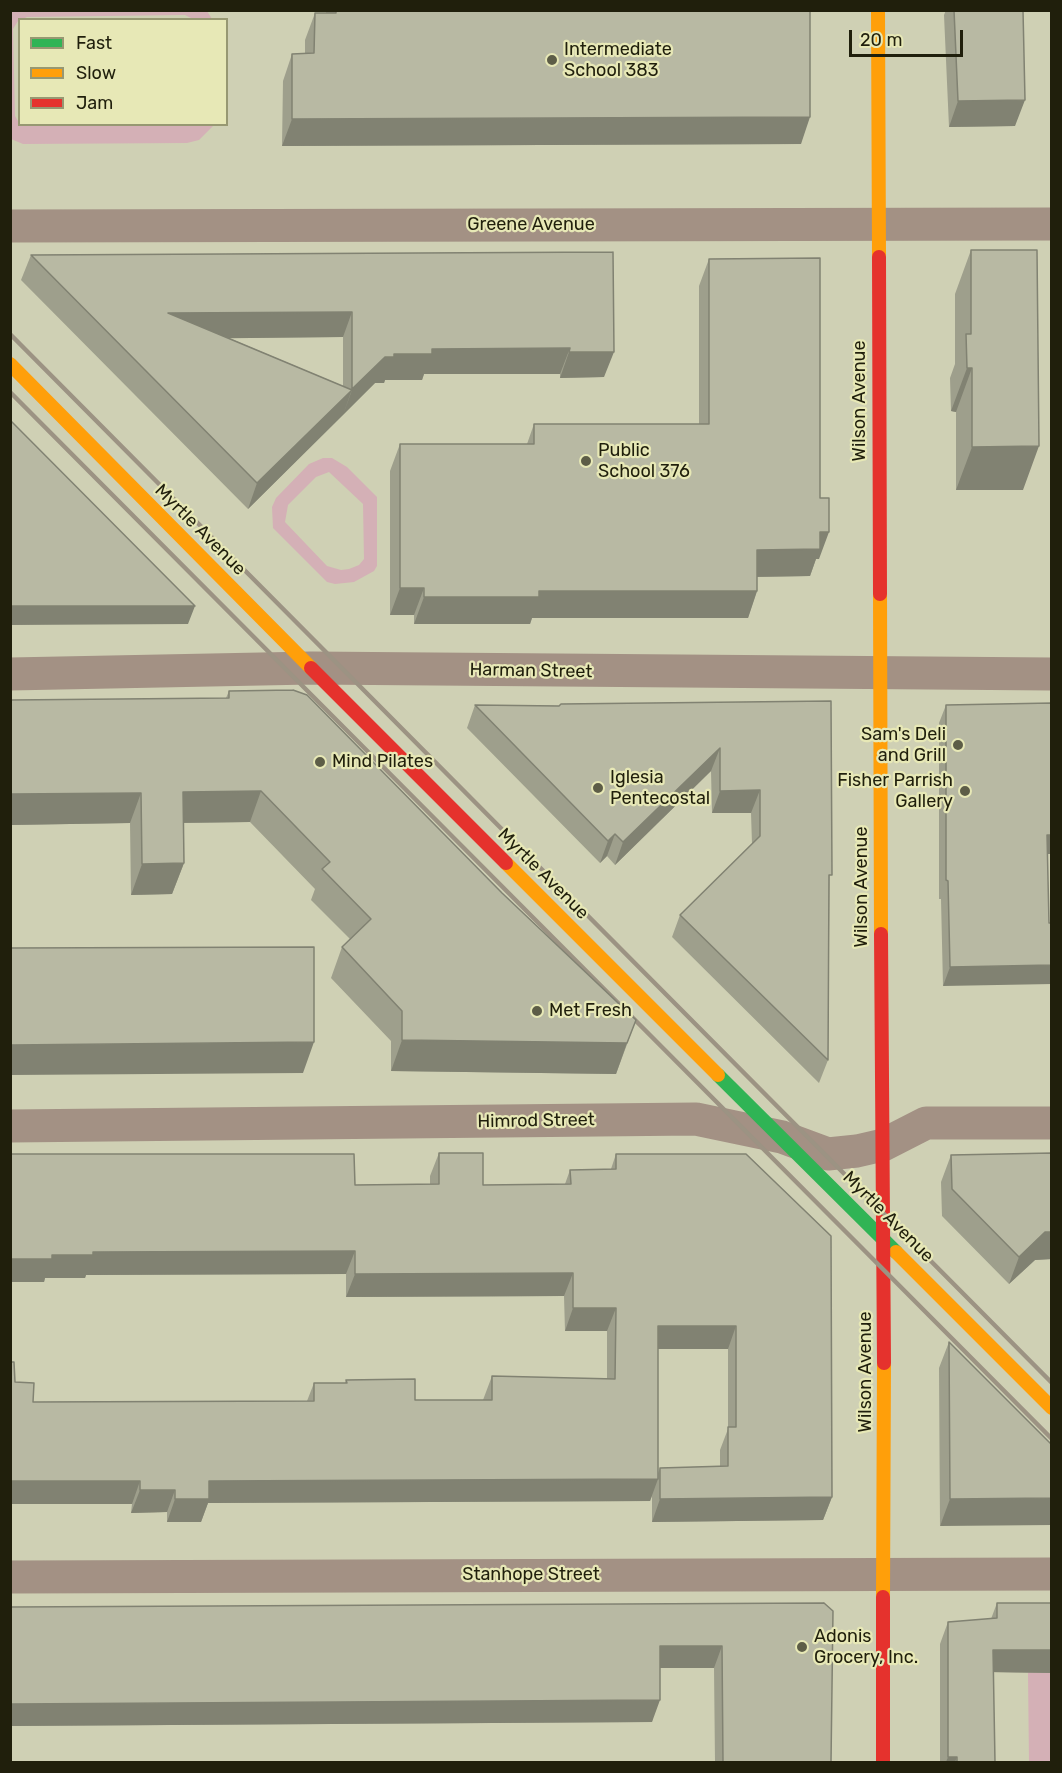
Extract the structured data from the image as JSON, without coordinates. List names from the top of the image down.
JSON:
{
  "streets": {
    "street": [
      "Greene Avenue",
      "Wilson Avenue",
      "Myrtle Avenue",
      "Harman Street",
      "Himrod Street",
      "Stanhope Street"
    ]
  },
  "crossings": [
    ["Greene Avenue", "Wilson Avenue"],
    ["Wilson Avenue", "Myrtle Avenue"],
    ["Wilson Avenue", "Harman Street"],
    ["Wilson Avenue", "Himrod Street"],
    ["Wilson Avenue", "Stanhope Street"],
    ["Myrtle Avenue", "Harman Street"],
    ["Myrtle Avenue", "Himrod Street"]
  ],
  "places": [
    "Intermediate School 383",
    "Public School 376",
    "Sam's Deli and Grill",
    "Mind Pilates",
    "Iglesia Pentecostal",
    "Fisher Parrish Gallery",
    "Met Fresh",
    "Adonis Grocery, Inc."
  ],
  "legend": ["Fast", "Slow", "Jam"],
  "scale_bar": "20 m"
}
